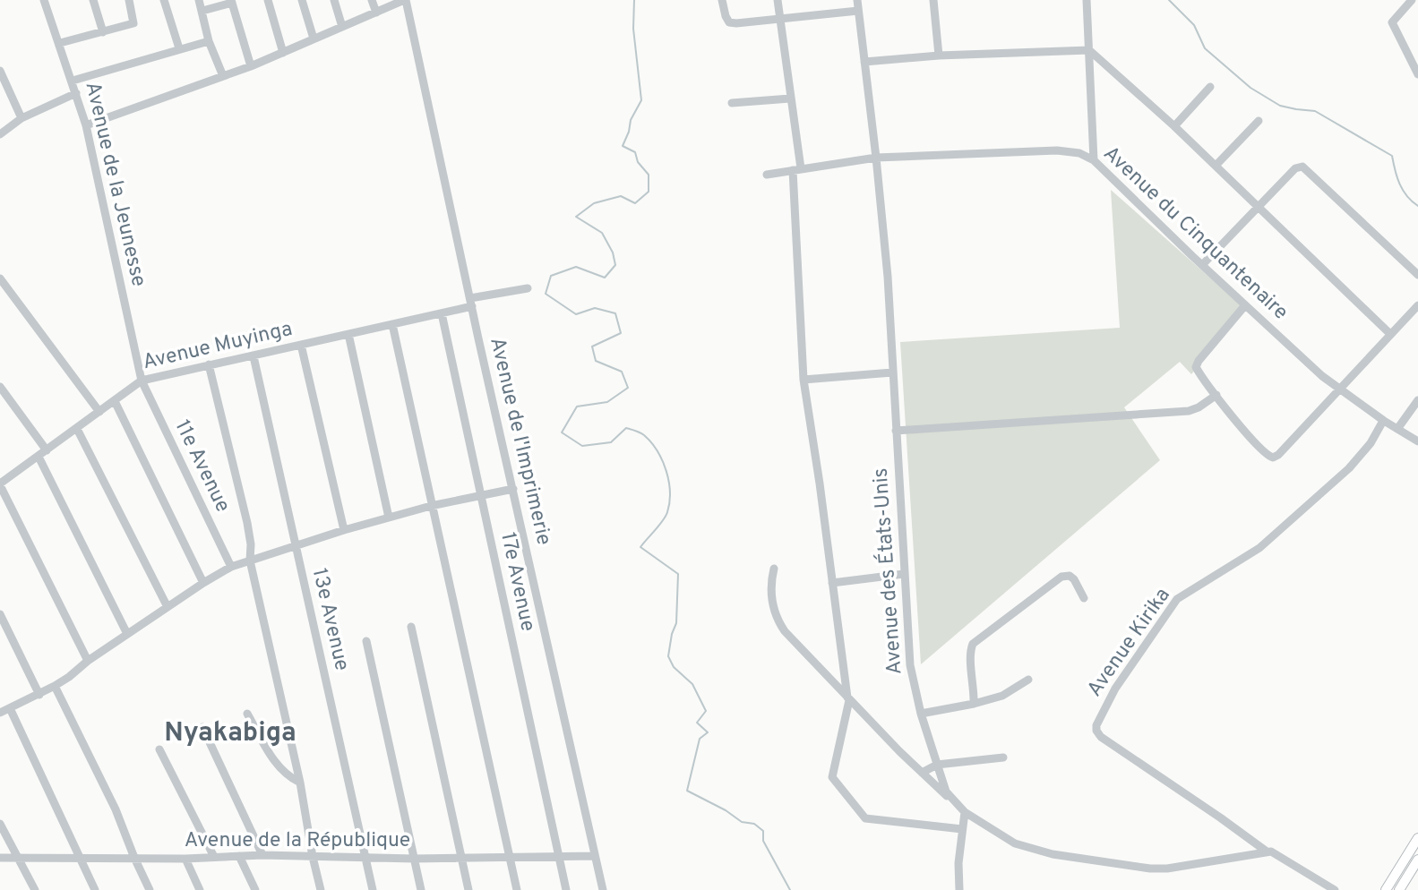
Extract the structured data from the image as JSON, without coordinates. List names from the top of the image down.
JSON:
{
  "streets": {
    "street": [
      "Avenue de la Jeunesse",
      "Avenue du Cinquantenaire",
      "Avenue Muyinga",
      "Avenue de l'Imprimerie",
      "11e Avenue",
      "Avenue des États-Unis",
      "17e Avenue",
      "13e Avenue",
      "Avenue Kirika",
      "Avenue de la République"
    ]
  },
  "crossings": [
    ["Avenue de la Jeunesse", "Avenue Muyinga"],
    ["Avenue de la Jeunesse", "11e Avenue"],
    ["Avenue du Cinquantenaire", "Avenue des États-Unis"],
    ["Avenue du Cinquantenaire", "Avenue Kirika"],
    ["Avenue Muyinga", "Avenue de l'Imprimerie"],
    ["Avenue Muyinga", "11e Avenue"],
    ["Avenue Muyinga", "17e Avenue"],
    ["Avenue Muyinga", "13e Avenue"],
    ["Avenue de l'Imprimerie", "Avenue de la République"],
    ["Avenue des États-Unis", "Avenue Kirika"],
    ["17e Avenue", "Avenue de la République"],
    ["13e Avenue", "Avenue de la République"]
  ],
  "districts": ["Nyakabiga"]
}
